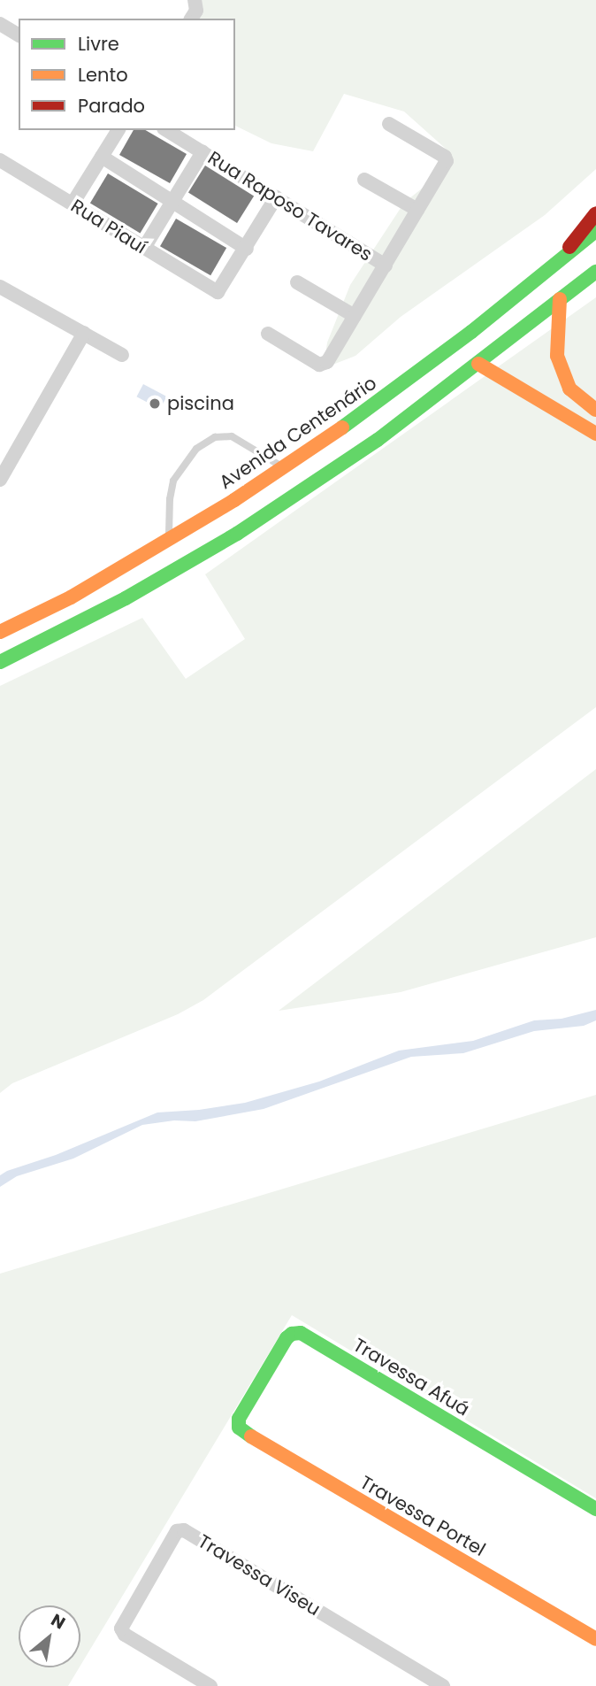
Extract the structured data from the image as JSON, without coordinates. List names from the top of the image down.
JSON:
{
  "streets": {
    "main road": ["Avenida Centenário", "Travessa Afuá", "Travessa Portel"],
    "street": ["Rua Raposo Tavares", "Rua Piauí", "Travessa Viseu"]
  },
  "crossings": [
    ["Travessa Afuá", "Travessa Portel"]
  ],
  "places": ["piscina"],
  "legend": ["Livre", "Lento", "Parado"],
  "north": "top right"
}
